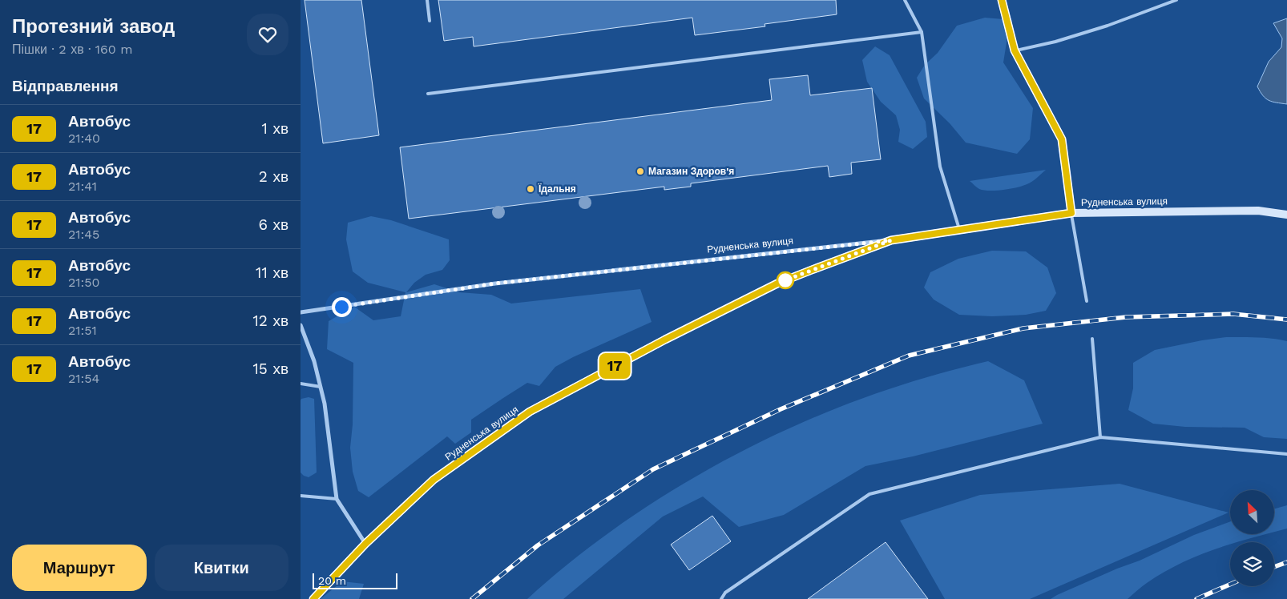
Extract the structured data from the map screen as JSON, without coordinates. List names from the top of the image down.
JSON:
{
  "streets": {
    "street": ["Рудненська вулиця"]
  },
  "places": ["Магазин Здоров'я", "Їдальня"],
  "lines": ["bus line 17"],
  "scale_bar": "20 m",
  "north": "top left",
  "page": {
    "heading": [
      ["Протезний завод", "Пішки · 2 хв · 160 m"],
      "Відправлення"
    ],
    "on_map": "17",
    "list": [
      {
        "mark": "17",
        "name": "Автобус",
        "note": "21:40",
        "value": "1 хв"
      },
      {
        "mark": "17",
        "name": "Автобус",
        "note": "21:41",
        "value": "2 хв"
      },
      {
        "mark": "17",
        "name": "Автобус",
        "note": "21:45",
        "value": "6 хв"
      },
      {
        "mark": "17",
        "name": "Автобус",
        "note": "21:50",
        "value": "11 хв"
      },
      {
        "mark": "17",
        "name": "Автобус",
        "note": "21:51",
        "value": "12 хв"
      },
      {
        "mark": "17",
        "name": "Автобус",
        "note": "21:54",
        "value": "15 хв"
      }
    ],
    "buttons": ["Маршрут", "Квитки"],
    "scale": "20 m"
  }
}
